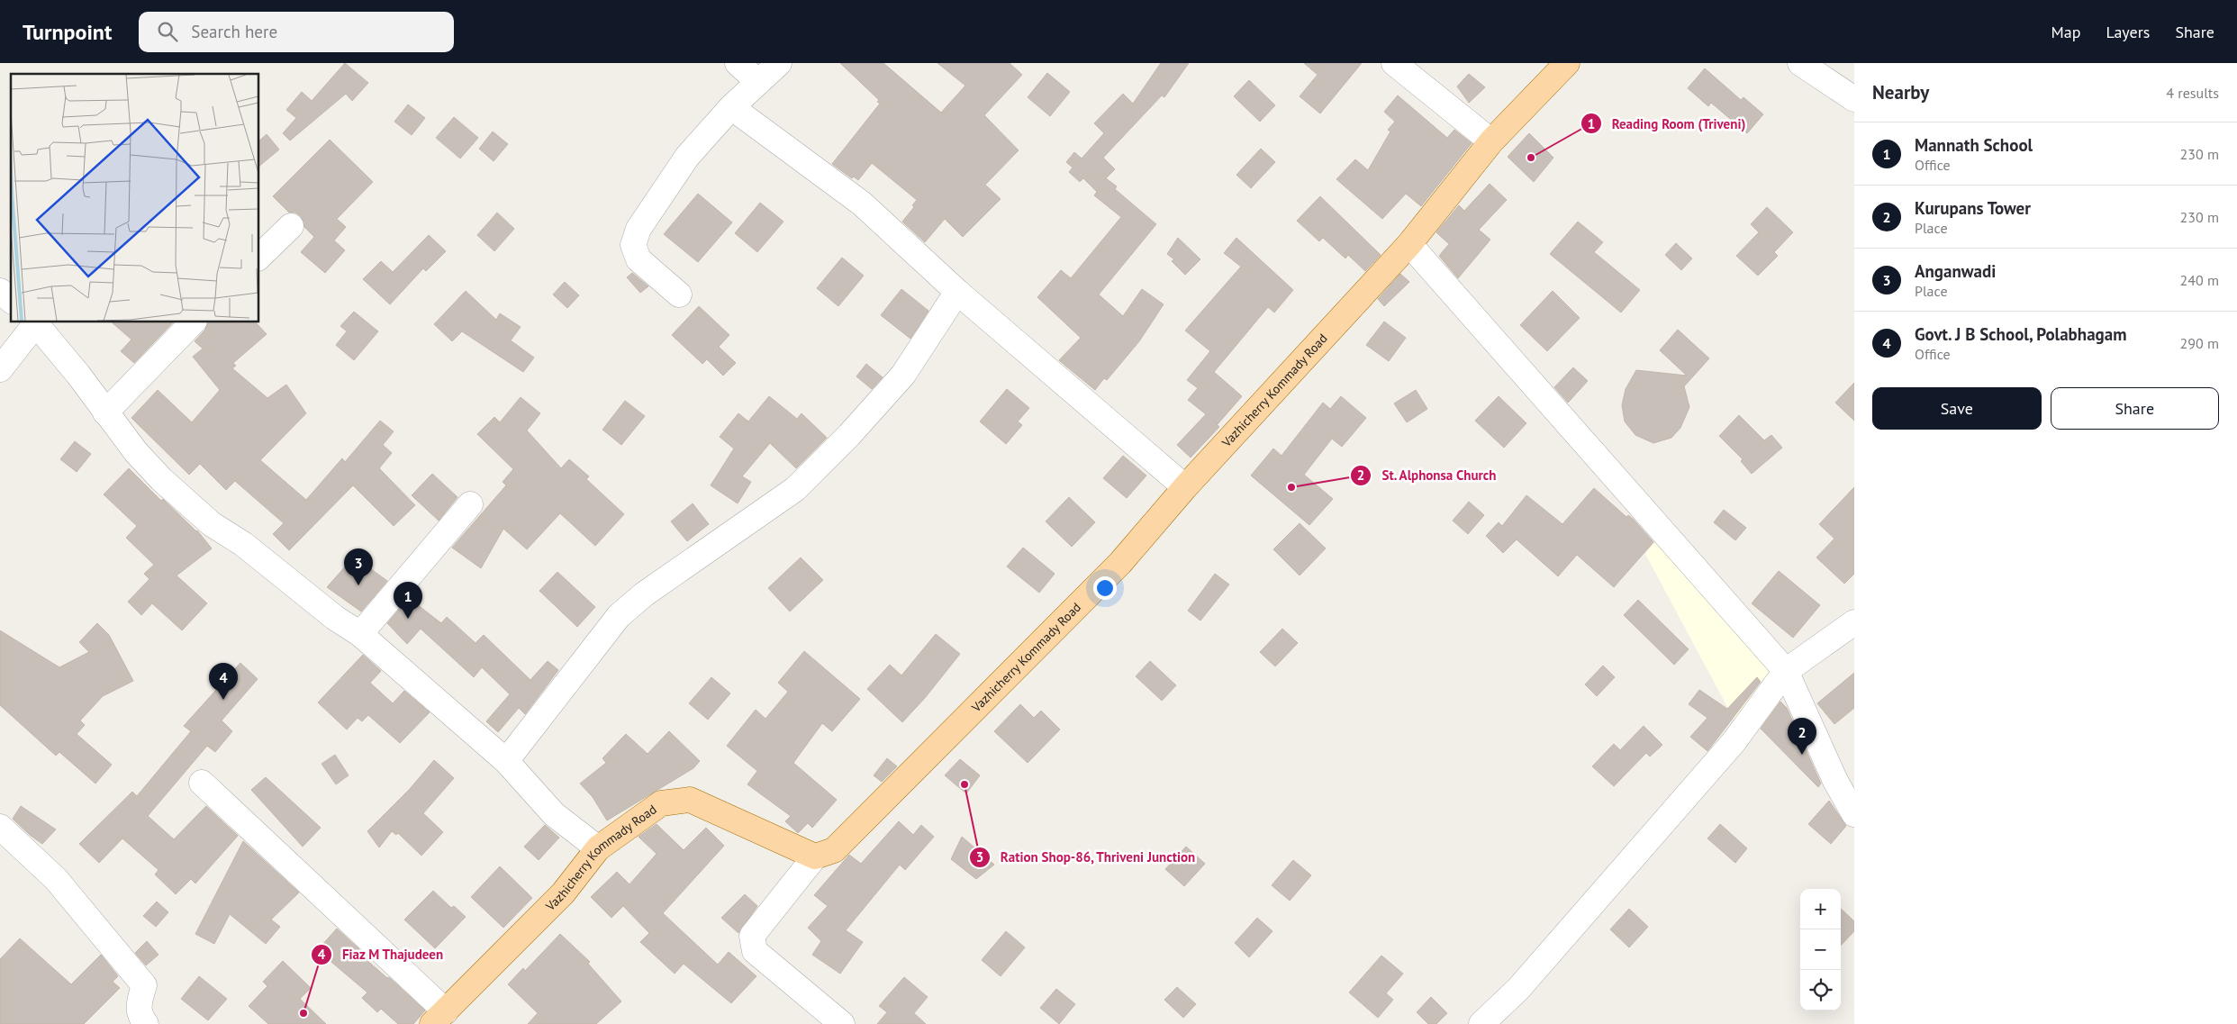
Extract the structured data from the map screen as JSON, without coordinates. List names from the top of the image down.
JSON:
{
  "streets": {
    "main road": ["Vazhicherry Kommady Road"]
  },
  "places": [
    "Reading Room (Triveni)",
    "St. Alphonsa Church",
    "Ration Shop-86, Thriveni Junction",
    "Fiaz M Thajudeen"
  ],
  "page": {
    "header": "Turnpoint",
    "search": "Search here",
    "nav": ["Map", "Layers", "Share"],
    "heading": ["Nearby", "4 results"],
    "list": [
      {
        "mark": "1",
        "name": "Mannath School",
        "note": "Office",
        "value": "230 m"
      },
      {
        "mark": "2",
        "name": "Kurupans Tower",
        "note": "Place",
        "value": "230 m"
      },
      {
        "mark": "3",
        "name": "Anganwadi",
        "note": "Place",
        "value": "240 m"
      },
      {
        "mark": "4",
        "name": "Govt. J B School, Polabhagam",
        "note": "Office",
        "value": "290 m"
      }
    ],
    "buttons": ["Save", "Share"],
    "pins": [
      "3",
      "1",
      "4",
      "2"
    ],
    "map_buttons": ["+", "−"]
  }
}
